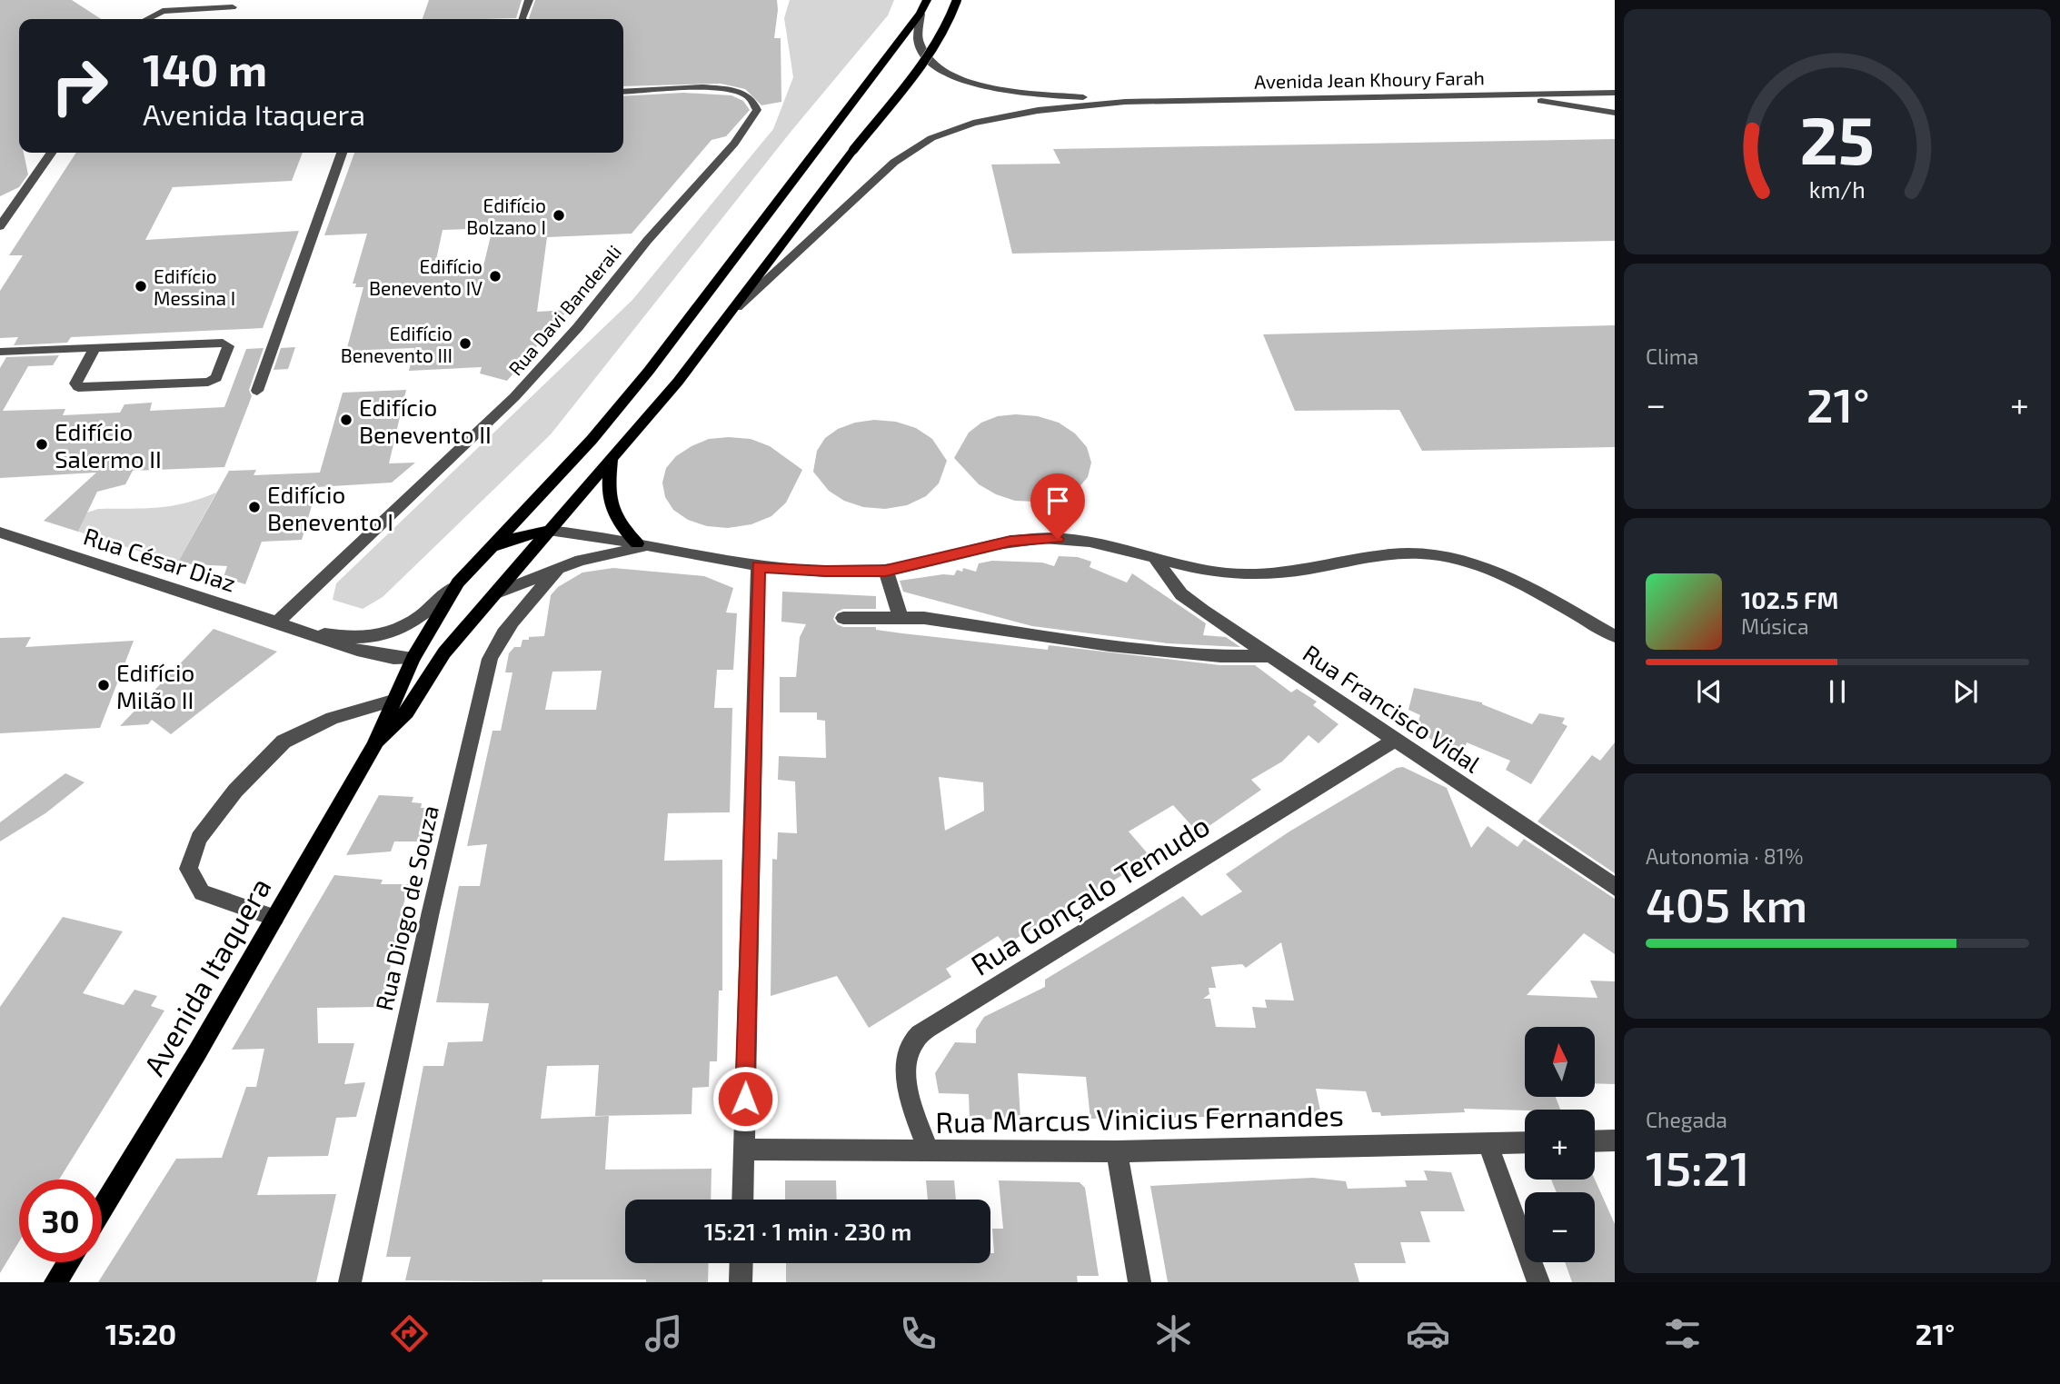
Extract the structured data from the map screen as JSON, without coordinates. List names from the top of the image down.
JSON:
{
  "streets": {
    "main road": ["Avenida Itaquera"],
    "street": [
      "Avenida Jean Khoury Farah",
      "Rua Davi Banderali",
      "Rua César Diaz",
      "Rua Francisco Vidal",
      "Rua Gonçalo Temudo",
      "Rua Diogo de Souza",
      "Rua Marcus Vinicius Fernandes"
    ]
  },
  "crossings": [
    ["Avenida Jean Khoury Farah", "Avenida Itaquera"],
    ["Rua Davi Banderali", "Rua César Diaz"],
    ["Rua César Diaz", "Avenida Itaquera"],
    ["Rua Francisco Vidal", "Rua Gonçalo Temudo"],
    ["Rua Francisco Vidal", "Avenida Itaquera"],
    ["Rua Gonçalo Temudo", "Rua Marcus Vinicius Fernandes"],
    ["Rua Diogo de Souza", "Avenida Itaquera"]
  ],
  "places": [
    "Edifício Bolzano I",
    "Edifício Benevento IV",
    "Edifício Messina I",
    "Edifício Benevento III",
    "Edifício Benevento II",
    "Edifício Salermo II",
    "Edifício Benevento I",
    "Edifício Milão II"
  ],
  "north": "top",
  "page": {
    "turn": ["140 m", "Avenida Itaquera"],
    "tile": [
      "Clima",
      ["Autonomia · 81%", "405 km"],
      ["Chegada", "15:21"]
    ],
    "heat": ["−", "21°", "+"],
    "song": ["102.5 FM", "Música"],
    "map_buttons": ["+", "−"],
    "limit": "30",
    "trip": "15:21 · 1 min · 230 m",
    "tabs": ["15:20", "21°"],
    "gauge": ["25", "km/h"]
  }
}
